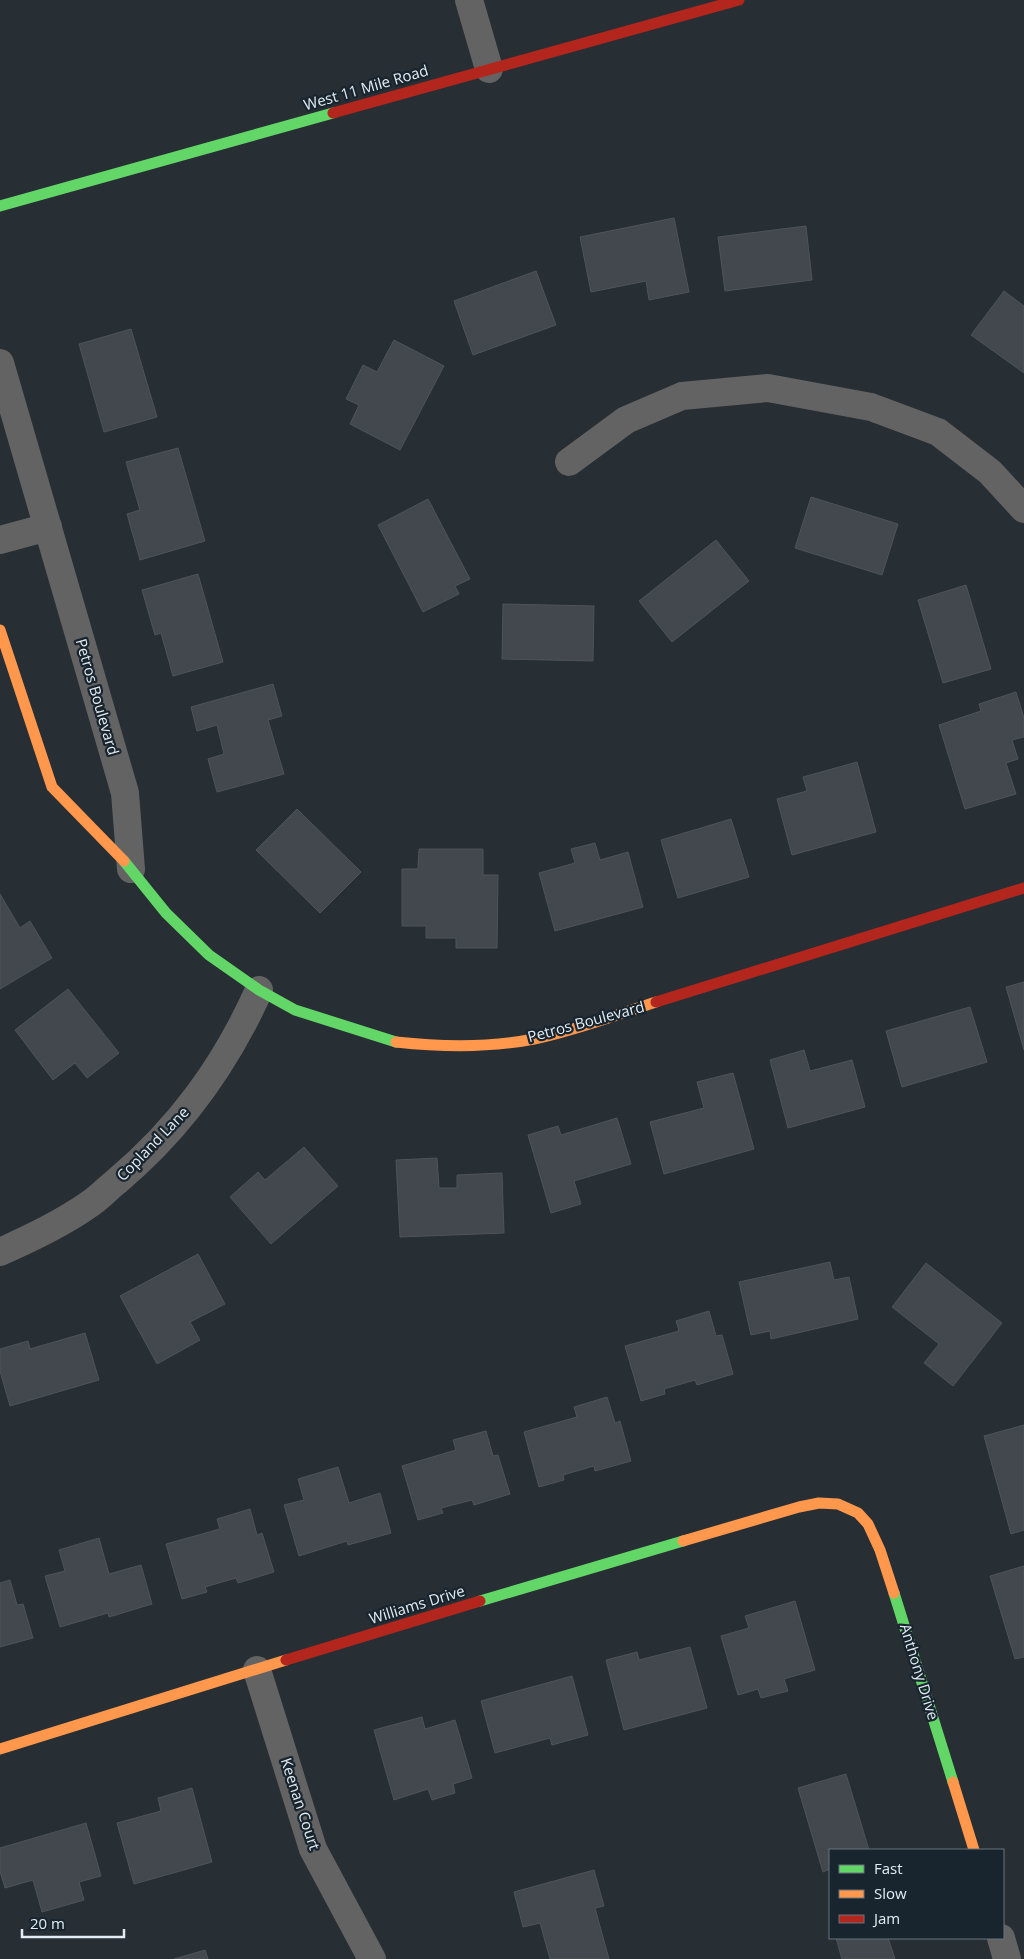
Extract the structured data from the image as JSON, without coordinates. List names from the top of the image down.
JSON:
{
  "streets": {
    "street": [
      "West 11 Mile Road",
      "Petros Boulevard",
      "Copland Lane",
      "Williams Drive",
      "Anthony Drive",
      "Keenan Court"
    ]
  },
  "crossings": [
    ["Petros Boulevard", "Copland Lane"],
    ["Williams Drive", "Anthony Drive"],
    ["Williams Drive", "Keenan Court"]
  ],
  "legend": ["Fast", "Slow", "Jam"],
  "scale_bar": "20 m"
}
